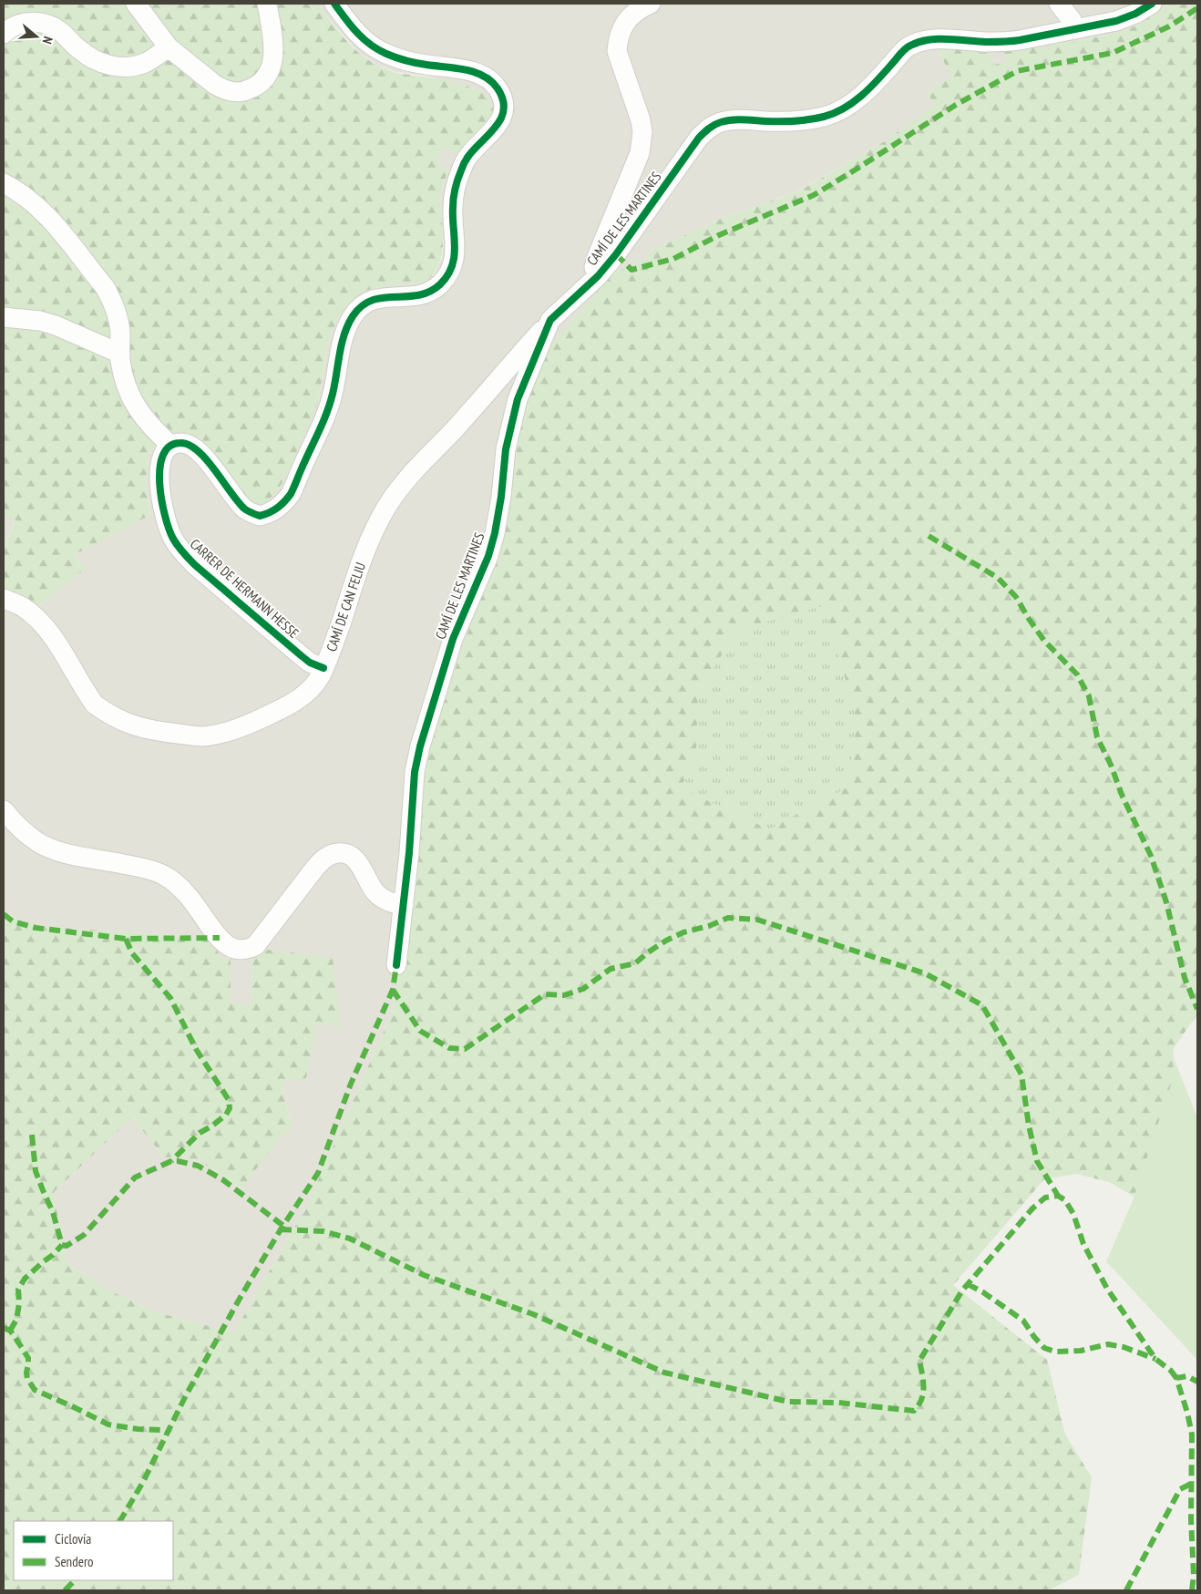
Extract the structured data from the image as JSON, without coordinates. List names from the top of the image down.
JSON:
{
  "streets": {
    "street": ["CAMÍ DE LES MARTINES", "CARRER DE HERMANN HESSE", "CAMÍ DE CAN FELIU"]
  },
  "crossings": [
    ["CAMÍ DE LES MARTINES", "CAMÍ DE CAN FELIU"],
    ["CARRER DE HERMANN HESSE", "CAMÍ DE CAN FELIU"]
  ],
  "legend": ["Ciclovía", "Sendero"],
  "north": "right"
}
